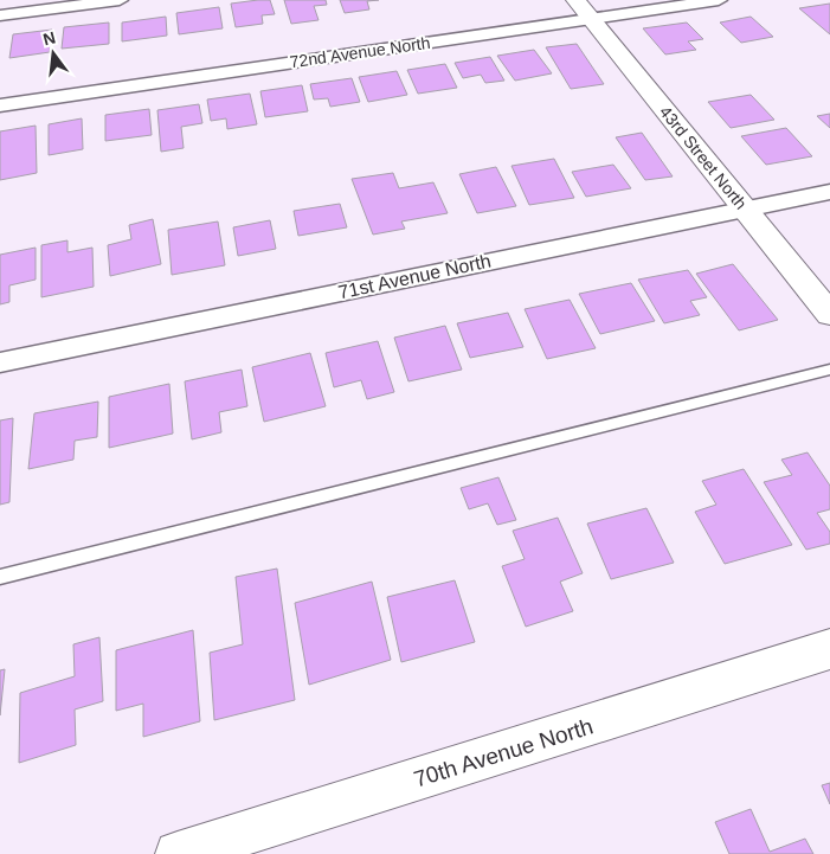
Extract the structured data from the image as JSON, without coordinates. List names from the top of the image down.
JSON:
{
  "streets": {
    "street": [
      "72nd Avenue North",
      "43rd Street North",
      "71st Avenue North",
      "70th Avenue North"
    ]
  },
  "crossings": [
    ["72nd Avenue North", "43rd Street North"],
    ["43rd Street North", "71st Avenue North"]
  ],
  "north": "top"
}
